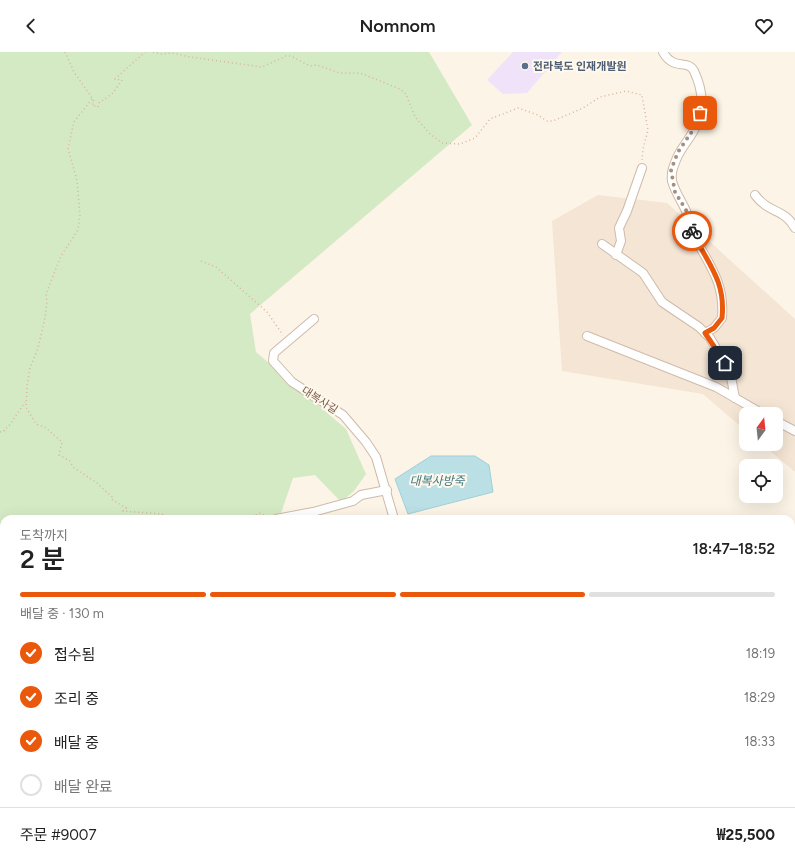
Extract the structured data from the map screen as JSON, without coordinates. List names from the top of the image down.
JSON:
{
  "streets": {
    "street": ["대복사길"]
  },
  "water": ["대복사방죽"],
  "places": ["전라북도 인재개발원"],
  "north": "top",
  "page": {
    "header": "Nomnom",
    "heading": ["2 분", "도착까지", "18:47–18:52"],
    "panel": ["주문 #9007", "₩25,500"],
    "bar": "배달 중 · 130 m",
    "list": [
      ["접수됨", "18:19"],
      ["조리 중", "18:29"],
      ["배달 중", "18:33"],
      "배달 완료"
    ]
  }
}
